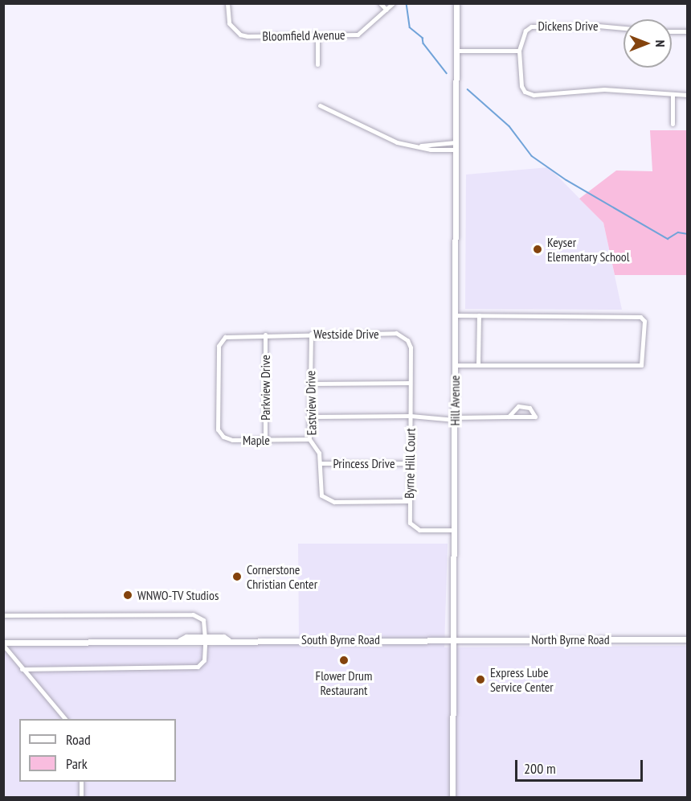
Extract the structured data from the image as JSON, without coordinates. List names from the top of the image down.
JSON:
{
  "streets": {
    "main road": ["Hill Avenue", "South Byrne Road", "North Byrne Road"],
    "street": [
      "Dickens Drive",
      "Bloomfield Avenue",
      "Westside Drive",
      "Parkview Drive",
      "Eastview Drive",
      "Maple",
      "Princess Drive",
      "Byrne Hill Court"
    ]
  },
  "crossings": [
    ["Westside Drive", "Parkview Drive"],
    ["Westside Drive", "Eastview Drive"],
    ["Westside Drive", "Maple"],
    ["Westside Drive", "Byrne Hill Court"],
    ["Parkview Drive", "Maple"],
    ["Hill Avenue", "Byrne Hill Court"],
    ["Hill Avenue", "South Byrne Road"],
    ["Hill Avenue", "North Byrne Road"],
    ["Eastview Drive", "Maple"],
    ["Eastview Drive", "Princess Drive"],
    ["Eastview Drive", "Byrne Hill Court"],
    ["Princess Drive", "Byrne Hill Court"],
    ["South Byrne Road", "North Byrne Road"]
  ],
  "places": [
    "Keyser Elementary School",
    "Cornerstone Christian Center",
    "WNWO-TV Studios",
    "Flower Drum Restaurant",
    "Express Lube Service Center"
  ],
  "legend": ["Road", "Park"],
  "scale_bar": "200 m",
  "north": "right"
}
